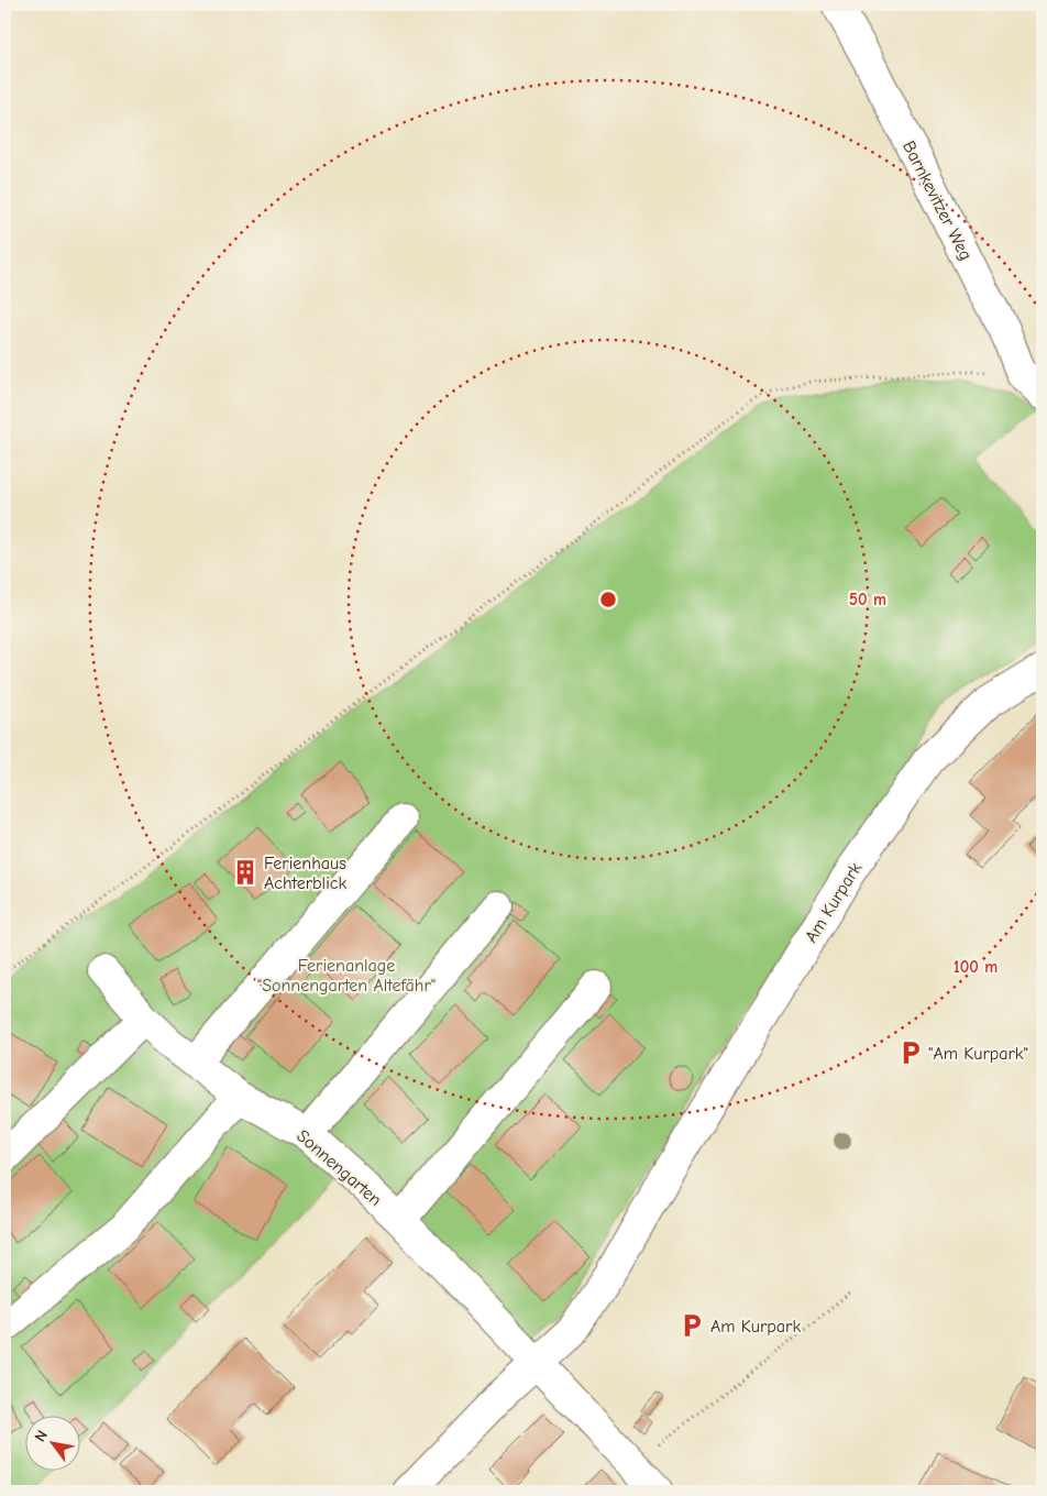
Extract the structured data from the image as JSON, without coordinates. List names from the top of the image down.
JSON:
{
  "streets": {
    "street": ["Barnkevitzer Weg", "Am Kurpark", "Sonnengarten"]
  },
  "crossings": [
    ["Am Kurpark", "Sonnengarten"]
  ],
  "parks": ["Ferienanlage \"Sonnengarten Altefähr\""],
  "places": {
    "building": ["Ferienhaus Achterblick"],
    "parking": ["\"Am Kurpark\"", "Am Kurpark"]
  },
  "north": "top left",
  "rings": ["50 m", "100 m"]
}
